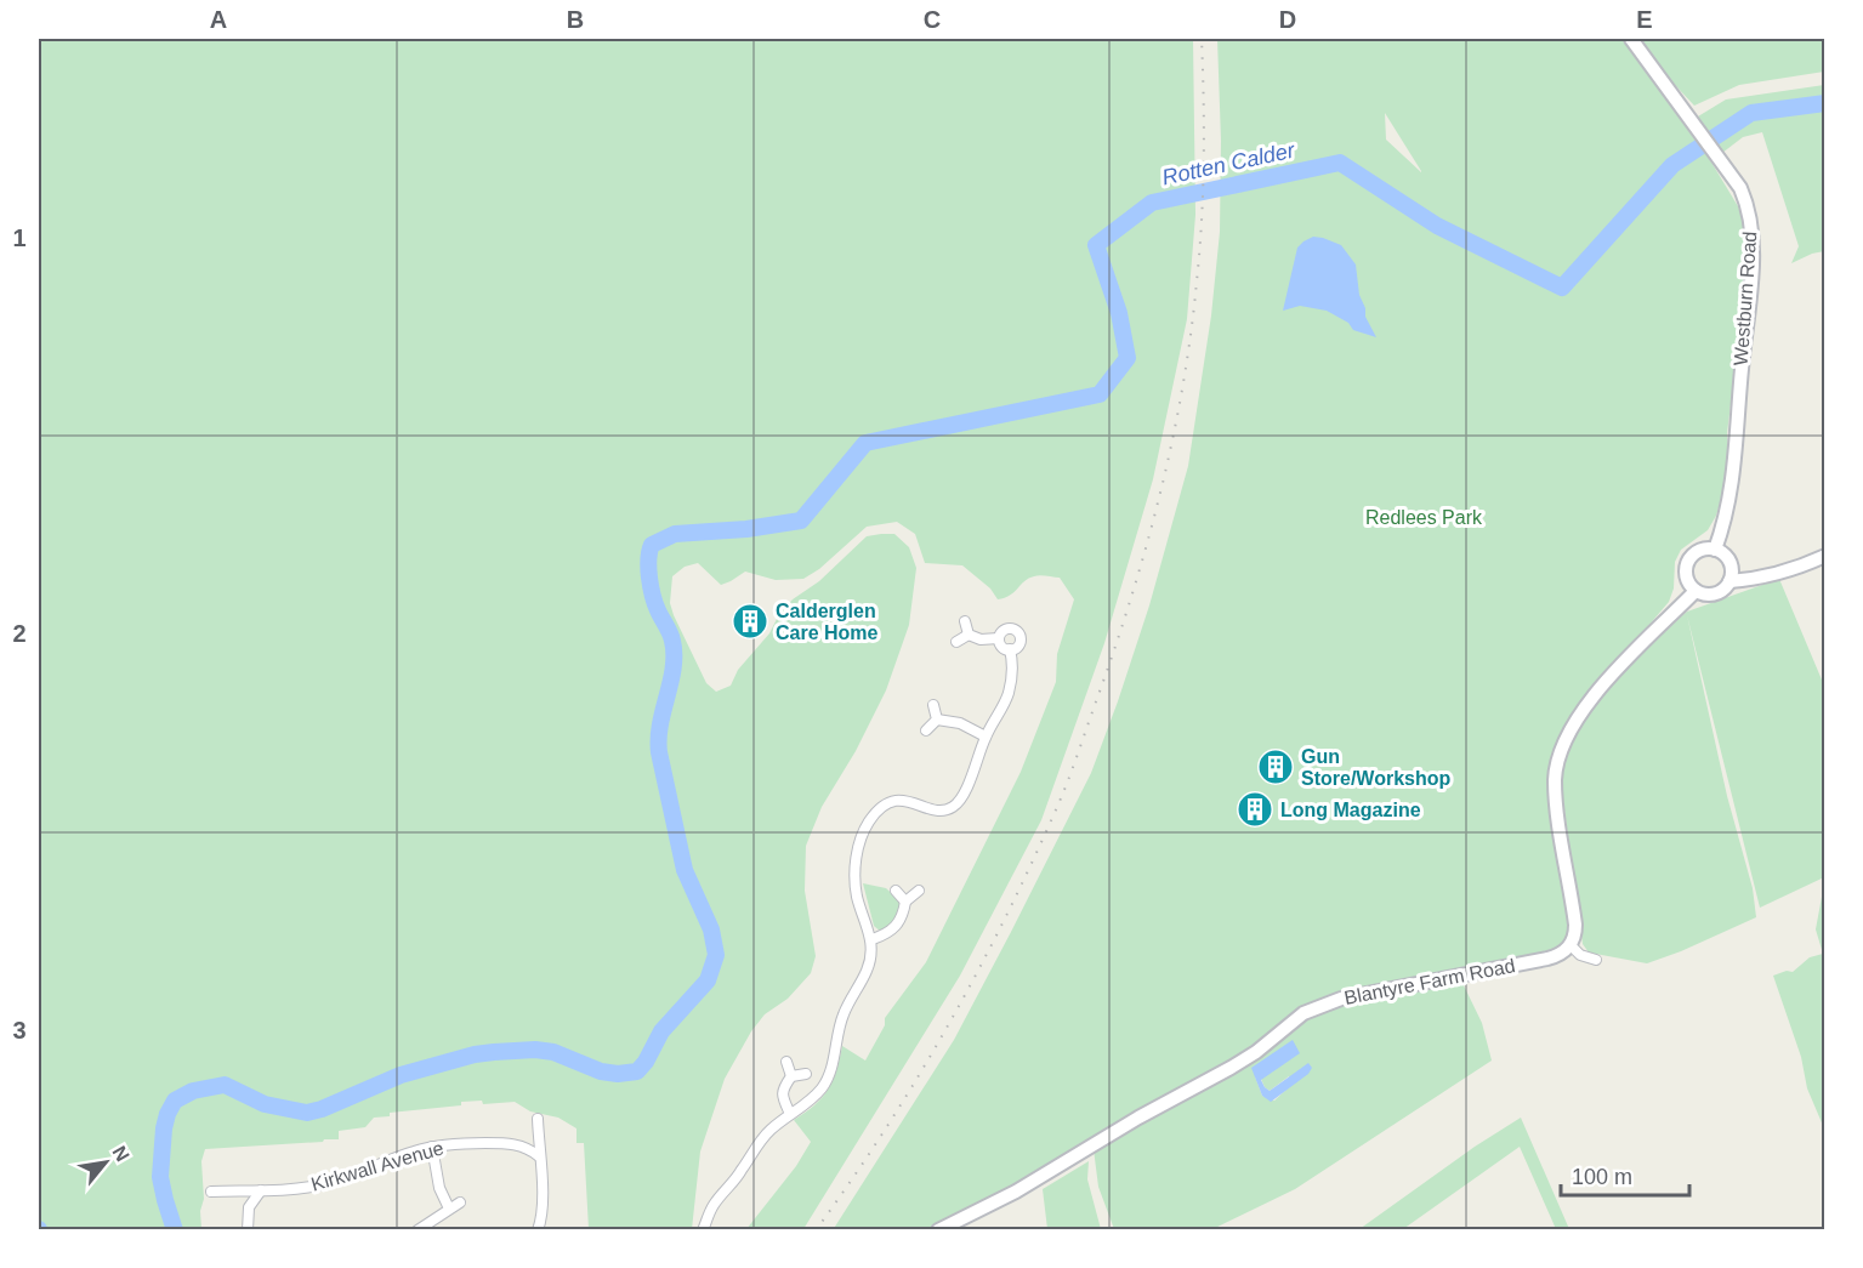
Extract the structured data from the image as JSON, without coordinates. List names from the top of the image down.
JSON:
{
  "streets": {
    "main road": ["Westburn Road", "Blantyre Farm Road"],
    "street": ["Kirkwall Avenue"]
  },
  "water": ["Rotten Calder"],
  "parks": ["Redlees Park"],
  "places": {
    "building": ["Calderglen Care Home", "Gun Store/Workshop", "Long Magazine"]
  },
  "scale_bar": "100 m",
  "north": "top right",
  "grid": {
    "columns": [
      "A",
      "B",
      "C",
      "D",
      "E"
    ],
    "rows": ["1", "2", "3"]
  }
}
